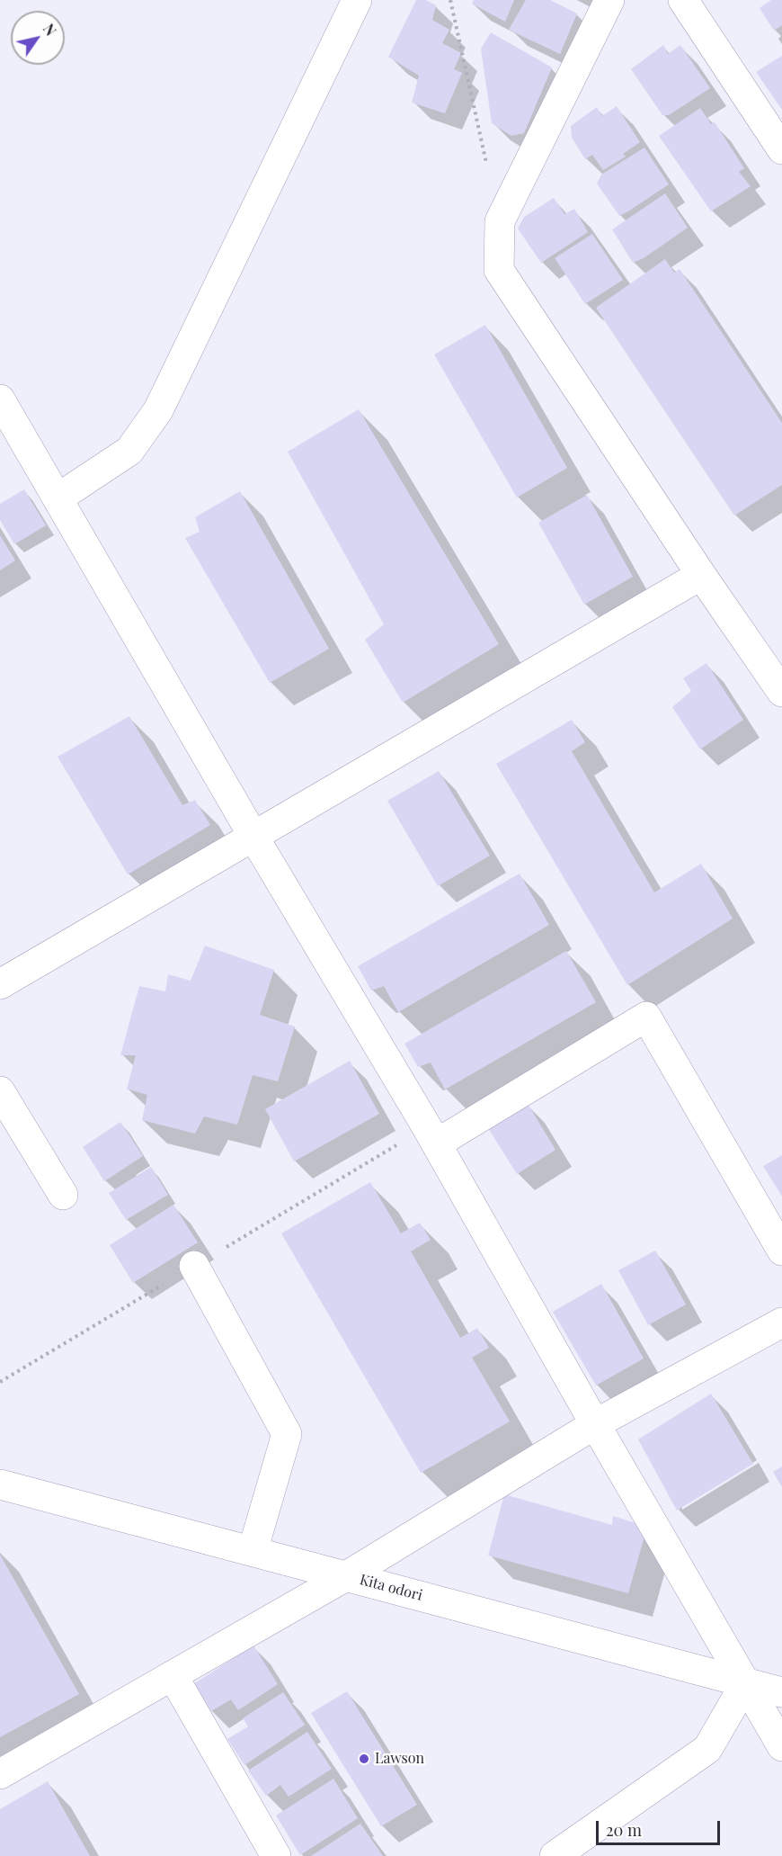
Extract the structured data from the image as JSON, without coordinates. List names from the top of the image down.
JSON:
{
  "streets": {
    "street": ["Kita odori"]
  },
  "places": ["Lawson"],
  "scale_bar": "20 m",
  "north": "top right"
}
